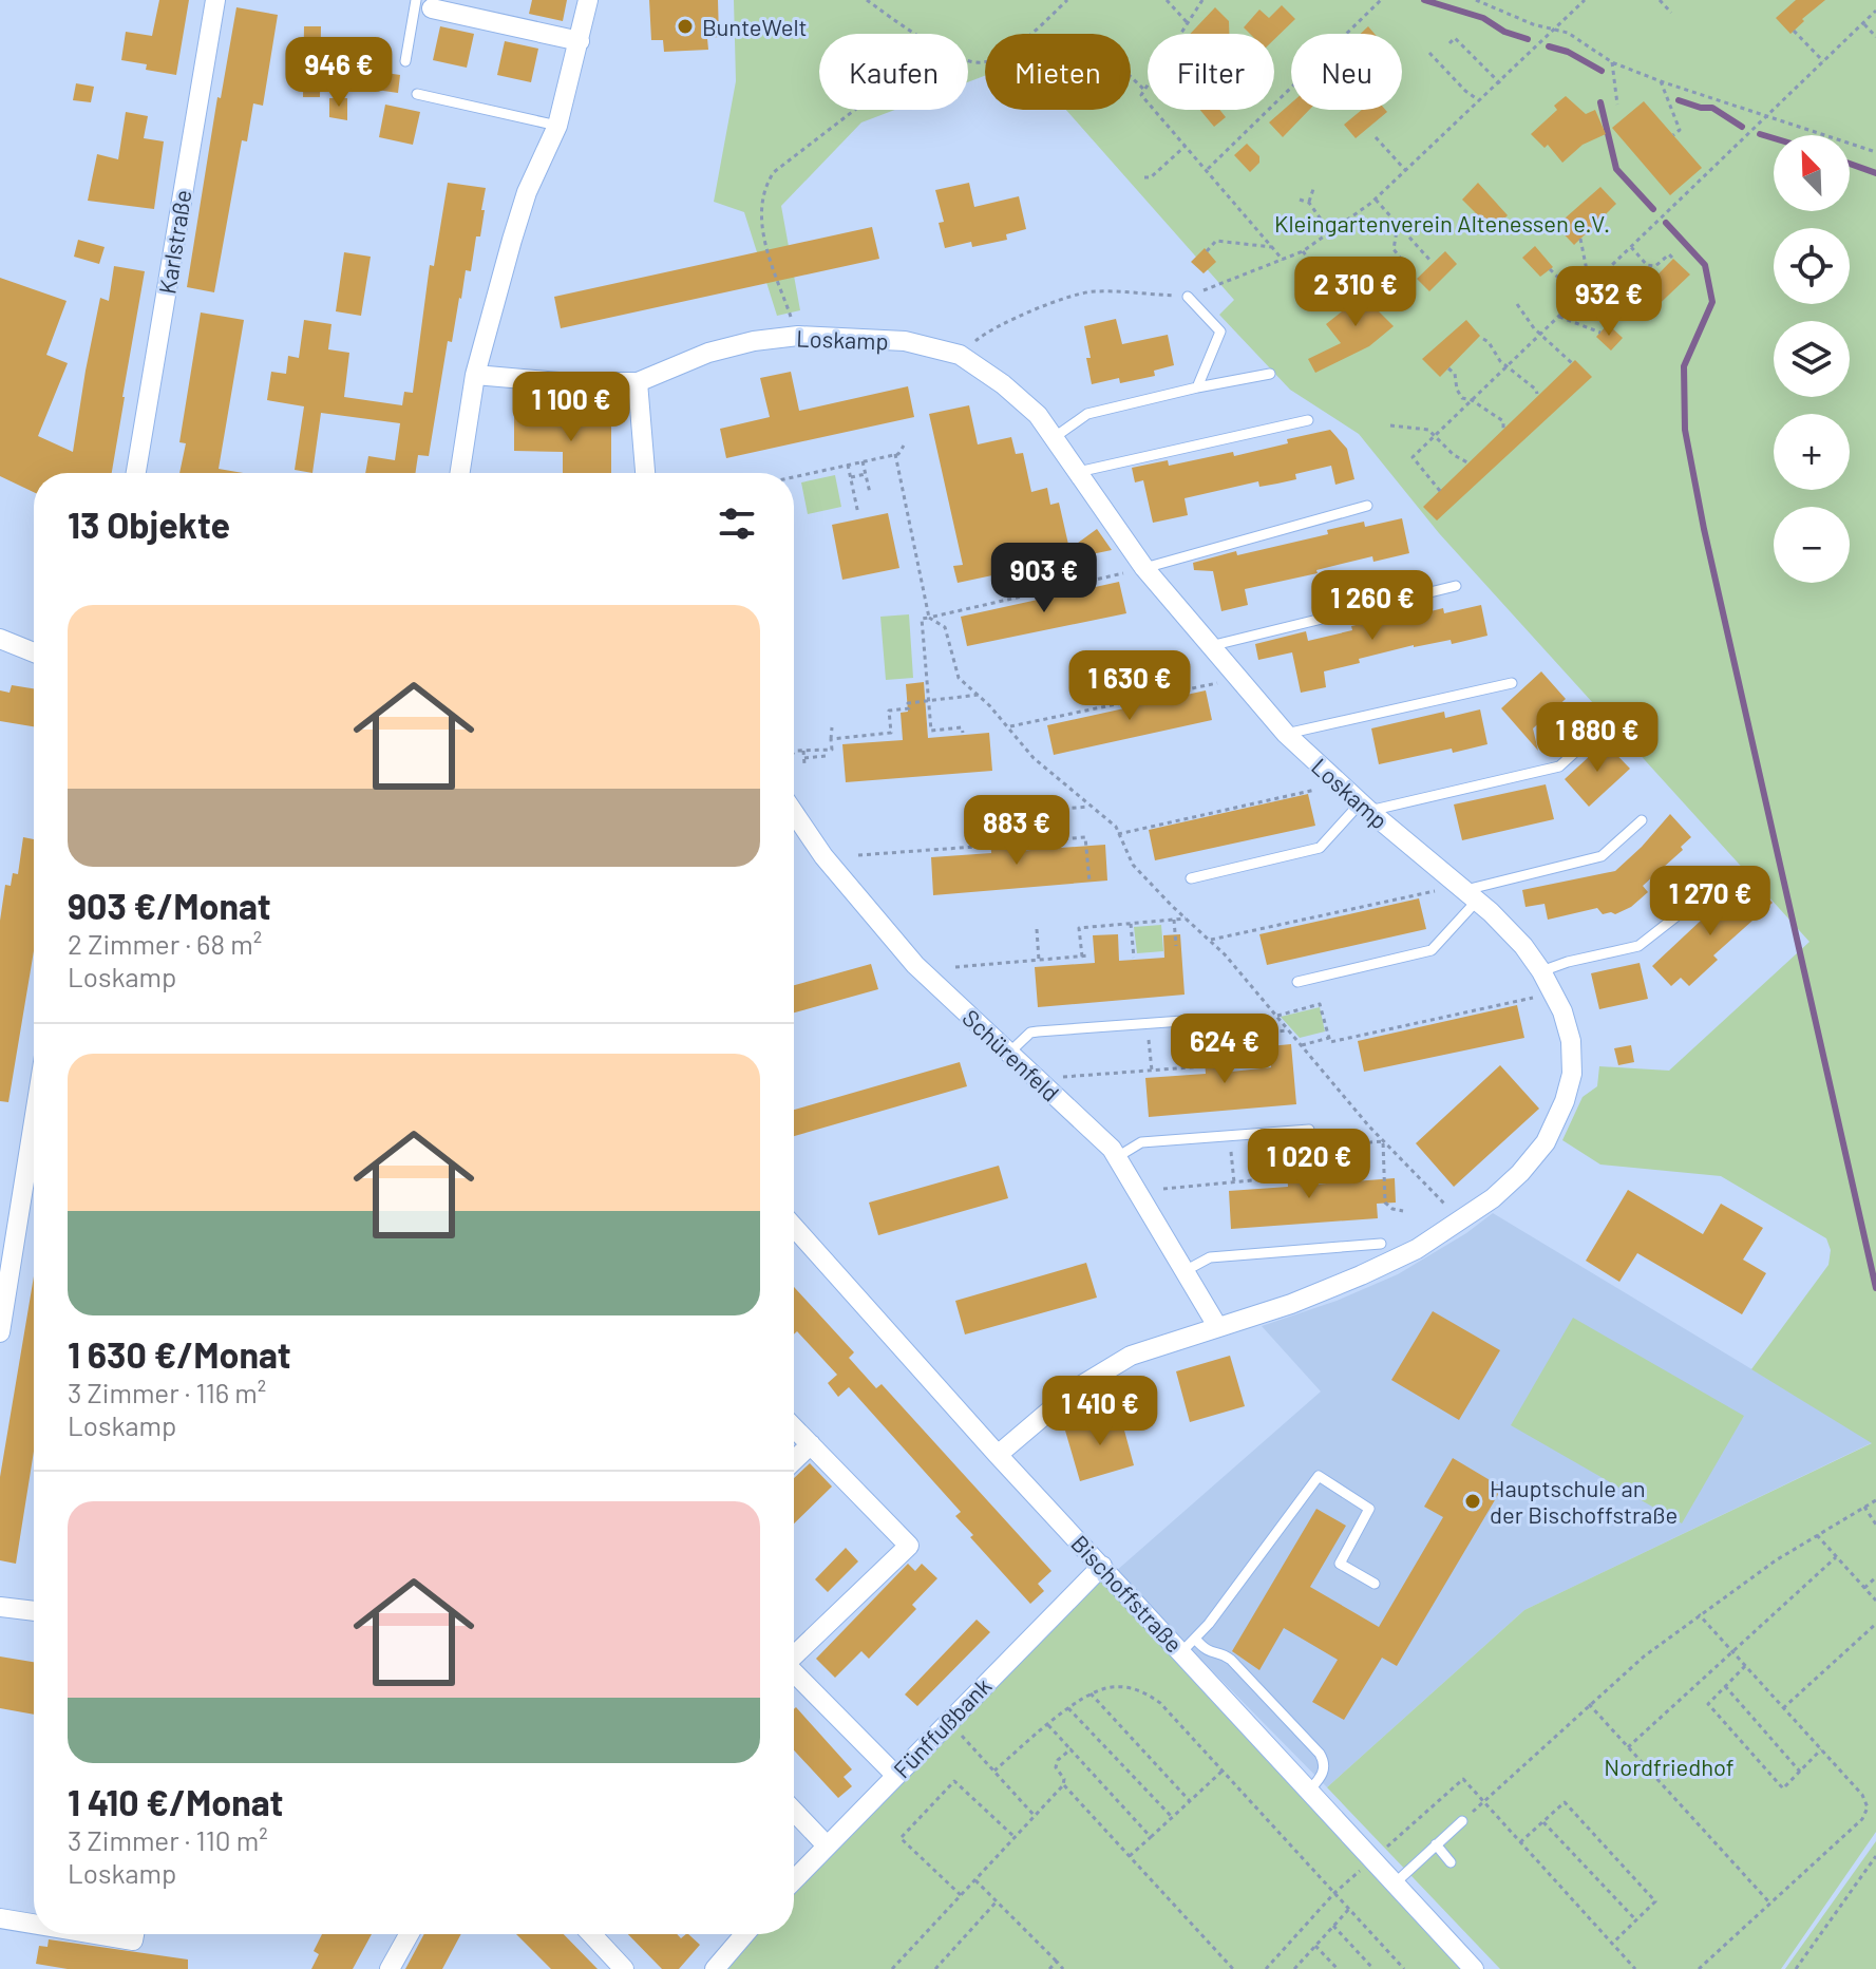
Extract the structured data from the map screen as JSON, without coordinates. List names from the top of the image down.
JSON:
{
  "streets": {
    "street": [
      "Karlstraße",
      "Loskamp",
      "Schürenfeld",
      "Bischoffstraße",
      "Fünffußbank"
    ]
  },
  "crossings": [
    ["Loskamp", "Schürenfeld"],
    ["Loskamp", "Bischoffstraße"],
    ["Bischoffstraße", "Fünffußbank"]
  ],
  "parks": ["Kleingartenverein Altenessen e.V.", "Nordfriedhof"],
  "places": ["BunteWelt", "Hauptschule an der Bischoffstraße"],
  "north": "top left",
  "page": {
    "chip": [
      "Kaufen",
      "Mieten",
      "Filter",
      "Neu"
    ],
    "price": [
      "946 €",
      "2 310 €",
      "932 €",
      "1 100 €",
      "903 €",
      "1 260 €",
      "1 630 €",
      "1 880 €",
      "883 €",
      "1 270 €",
      "624 €",
      "1 020 €",
      "1 410 €"
    ],
    "map_buttons": ["+", "−"],
    "heading": "13 Objekte",
    "list": [
      {
        "name": "903 €/Monat",
        "note": "2 Zimmer · 68 m² · Loskamp"
      },
      {
        "name": "1 630 €/Monat",
        "note": "3 Zimmer · 116 m² · Loskamp"
      },
      {
        "name": "1 410 €/Monat",
        "note": "3 Zimmer · 110 m² · Loskamp"
      }
    ]
  }
}
